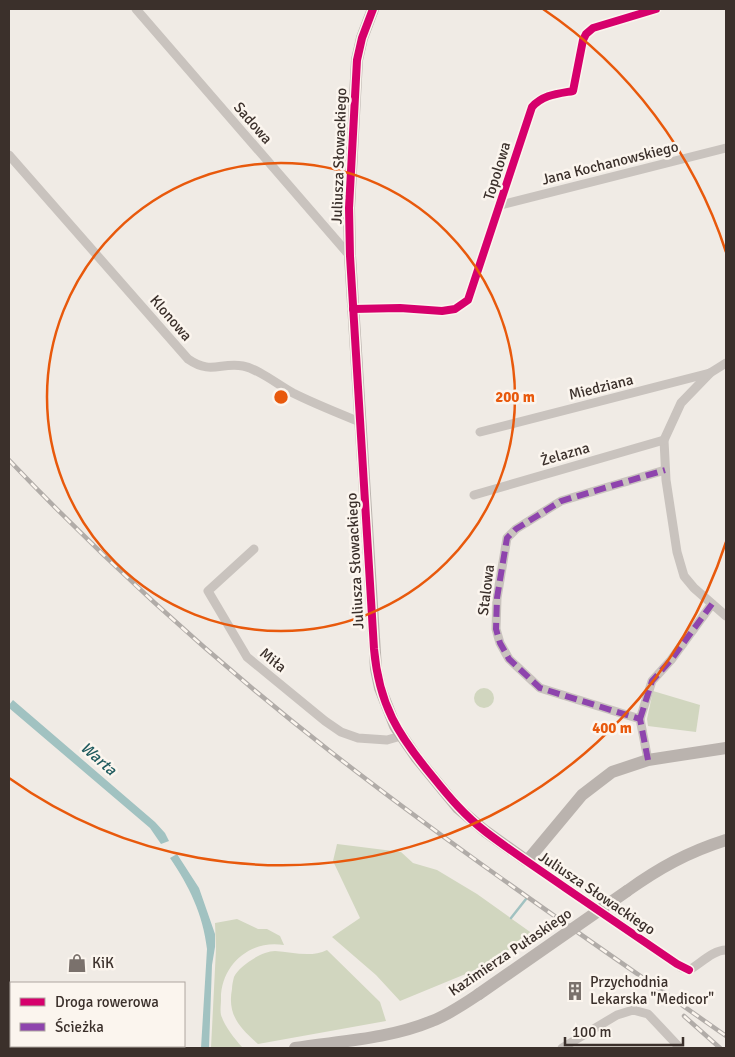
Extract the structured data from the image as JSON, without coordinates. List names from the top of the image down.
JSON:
{
  "streets": {
    "street": [
      "Sadowa",
      "Juliusza Słowackiego",
      "Jana Kochanowskiego",
      "Topolowa",
      "Klonowa",
      "Miedziana",
      "Żelazna",
      "Stalowa",
      "Miła",
      "Kazimierza Pułaskiego"
    ]
  },
  "crossings": [
    ["Sadowa", "Juliusza Słowackiego"],
    ["Juliusza Słowackiego", "Topolowa"],
    ["Juliusza Słowackiego", "Klonowa"],
    ["Juliusza Słowackiego", "Miła"],
    ["Jana Kochanowskiego", "Topolowa"]
  ],
  "water": ["Warta"],
  "places": {
    "shop": ["KiK"],
    "building": ["Przychodnia Lekarska \"Medicor\""]
  },
  "legend": ["Droga rowerowa", "Ścieżka"],
  "scale_bar": "100 m",
  "rings": ["200 m", "400 m"]
}
